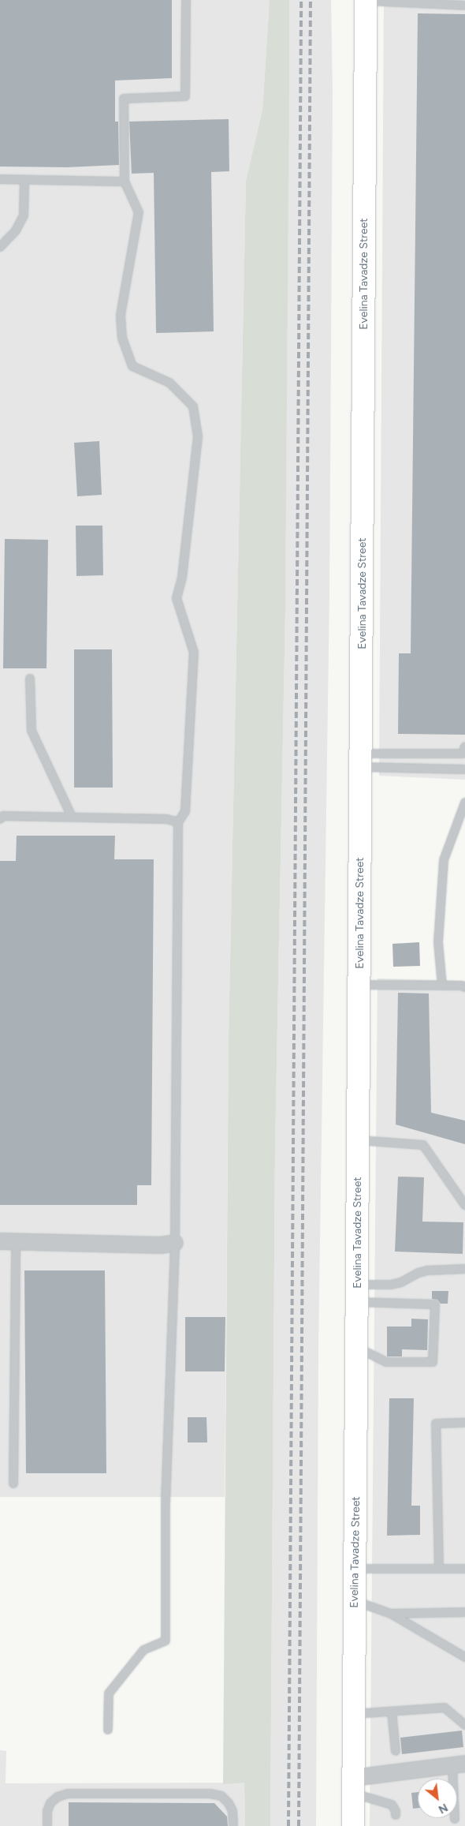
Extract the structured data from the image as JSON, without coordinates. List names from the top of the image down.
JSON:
{
  "streets": {
    "main road": ["Evelina Tavadze Street"]
  },
  "north": "bottom right"
}
